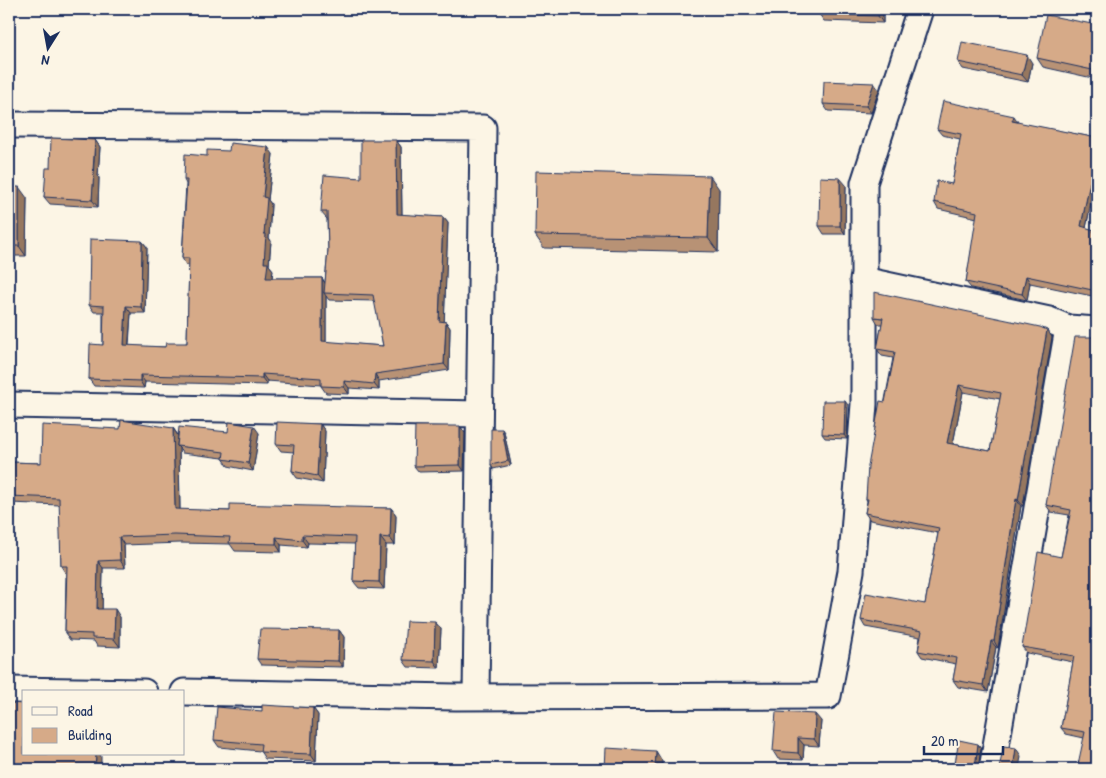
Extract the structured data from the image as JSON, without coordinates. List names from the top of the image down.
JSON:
{
  "legend": ["Road", "Building"],
  "scale_bar": "20 m",
  "north": "bottom"
}
